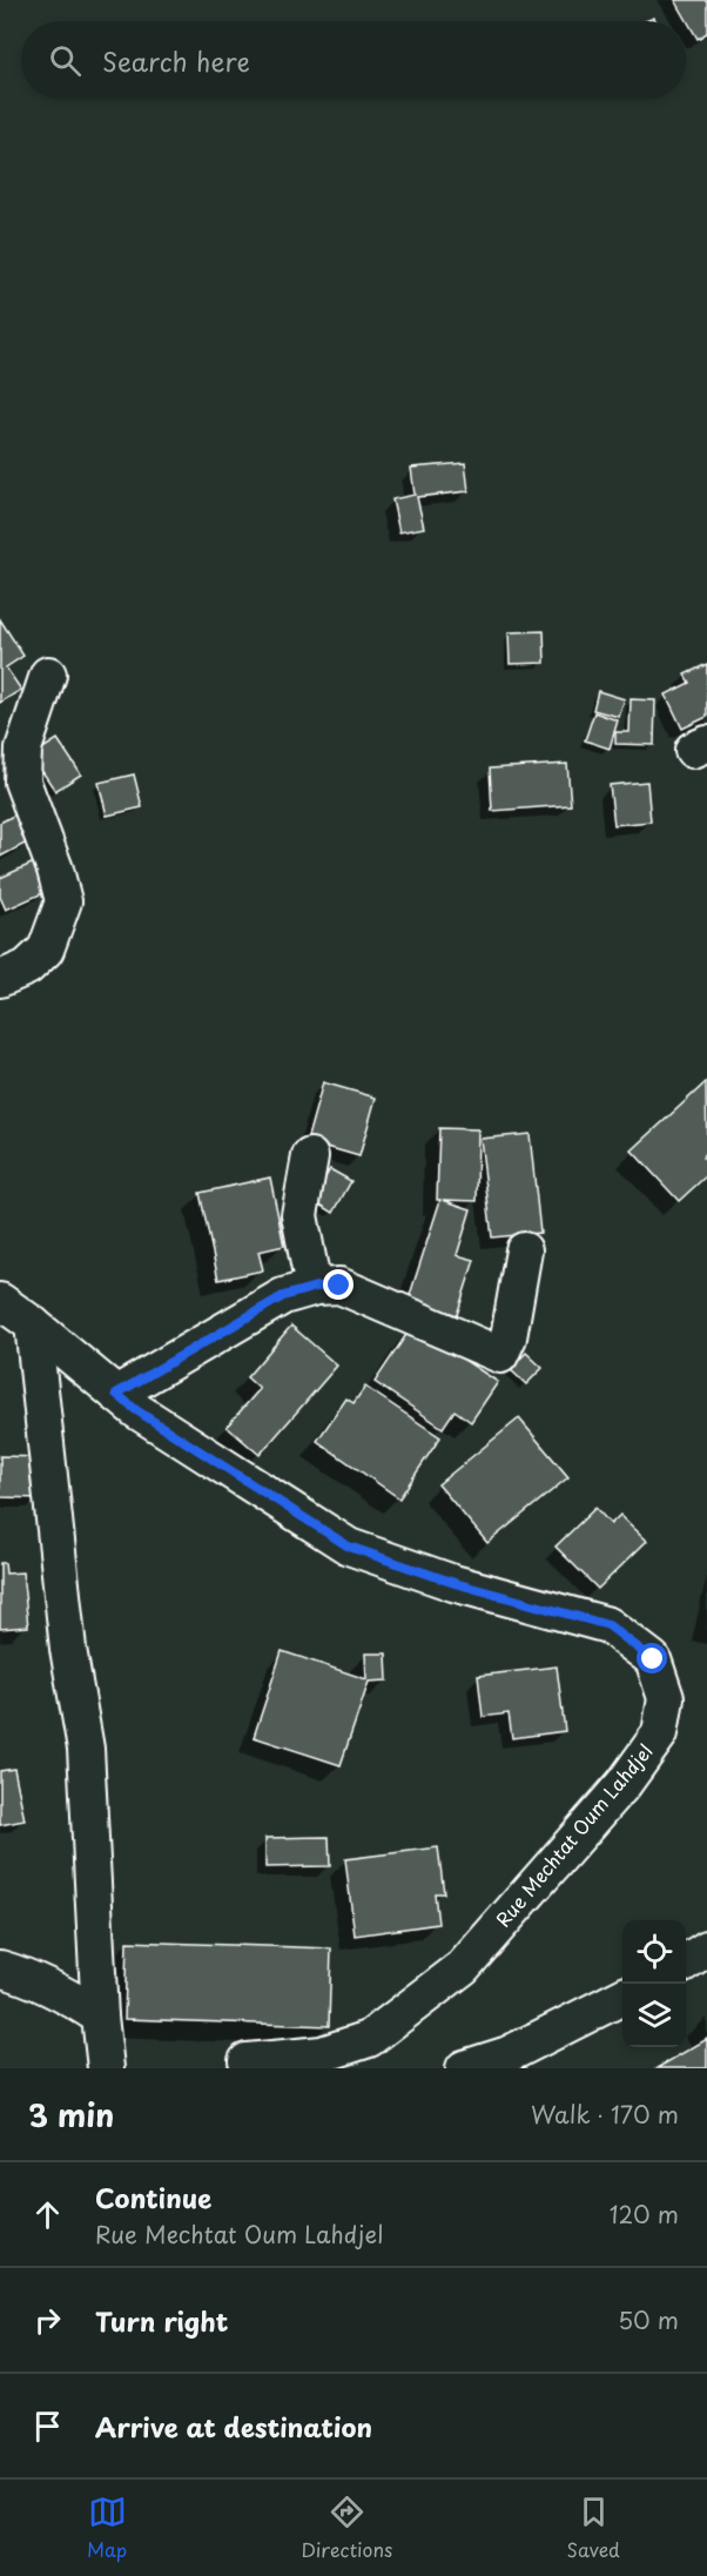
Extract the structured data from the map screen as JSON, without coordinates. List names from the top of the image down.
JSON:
{
  "streets": {
    "street": ["Rue Mechtat Oum Lahdjel"]
  },
  "page": {
    "search": "Search here",
    "heading": ["3 min", "Walk · 170 m"],
    "list": [
      ["Continue", "Rue Mechtat Oum Lahdjel", "120 m"],
      ["Turn right", "50 m"],
      "Arrive at destination"
    ],
    "nav": ["Map", "Directions", "Saved"]
  }
}
